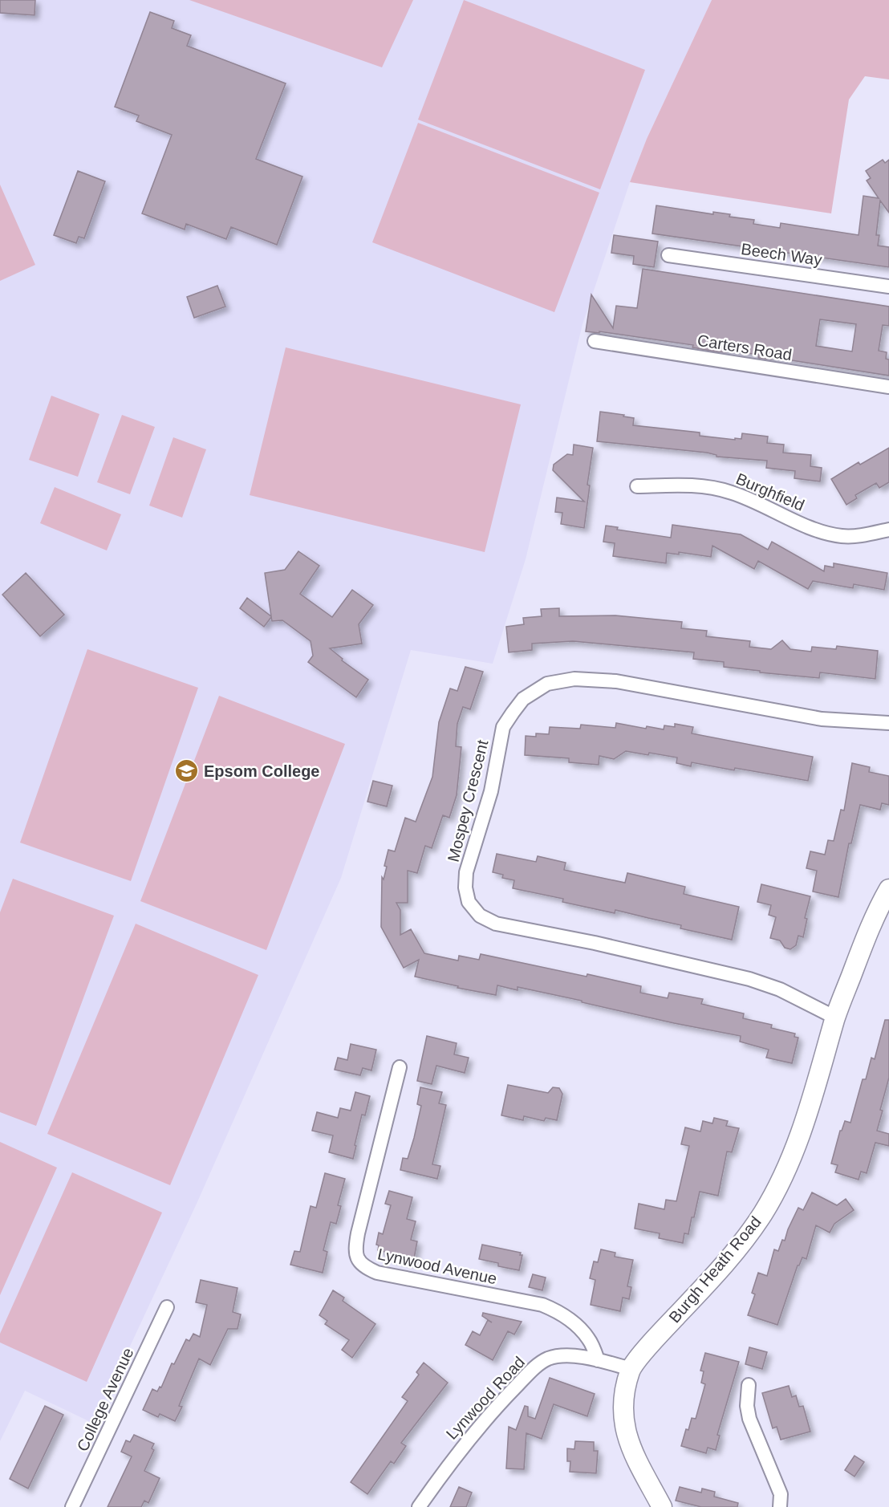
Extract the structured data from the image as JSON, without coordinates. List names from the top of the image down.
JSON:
{
  "streets": {
    "main road": ["Burgh Heath Road"],
    "street": [
      "Beech Way",
      "Carters Road",
      "Burghfield",
      "Mospey Crescent",
      "Lynwood Avenue",
      "Lynwood Road",
      "College Avenue"
    ]
  },
  "crossings": [
    ["Mospey Crescent", "Burgh Heath Road"],
    ["Lynwood Avenue", "Lynwood Road"],
    ["Burgh Heath Road", "Lynwood Road"]
  ],
  "places": {
    "school or university": ["Epsom College"]
  }
}
